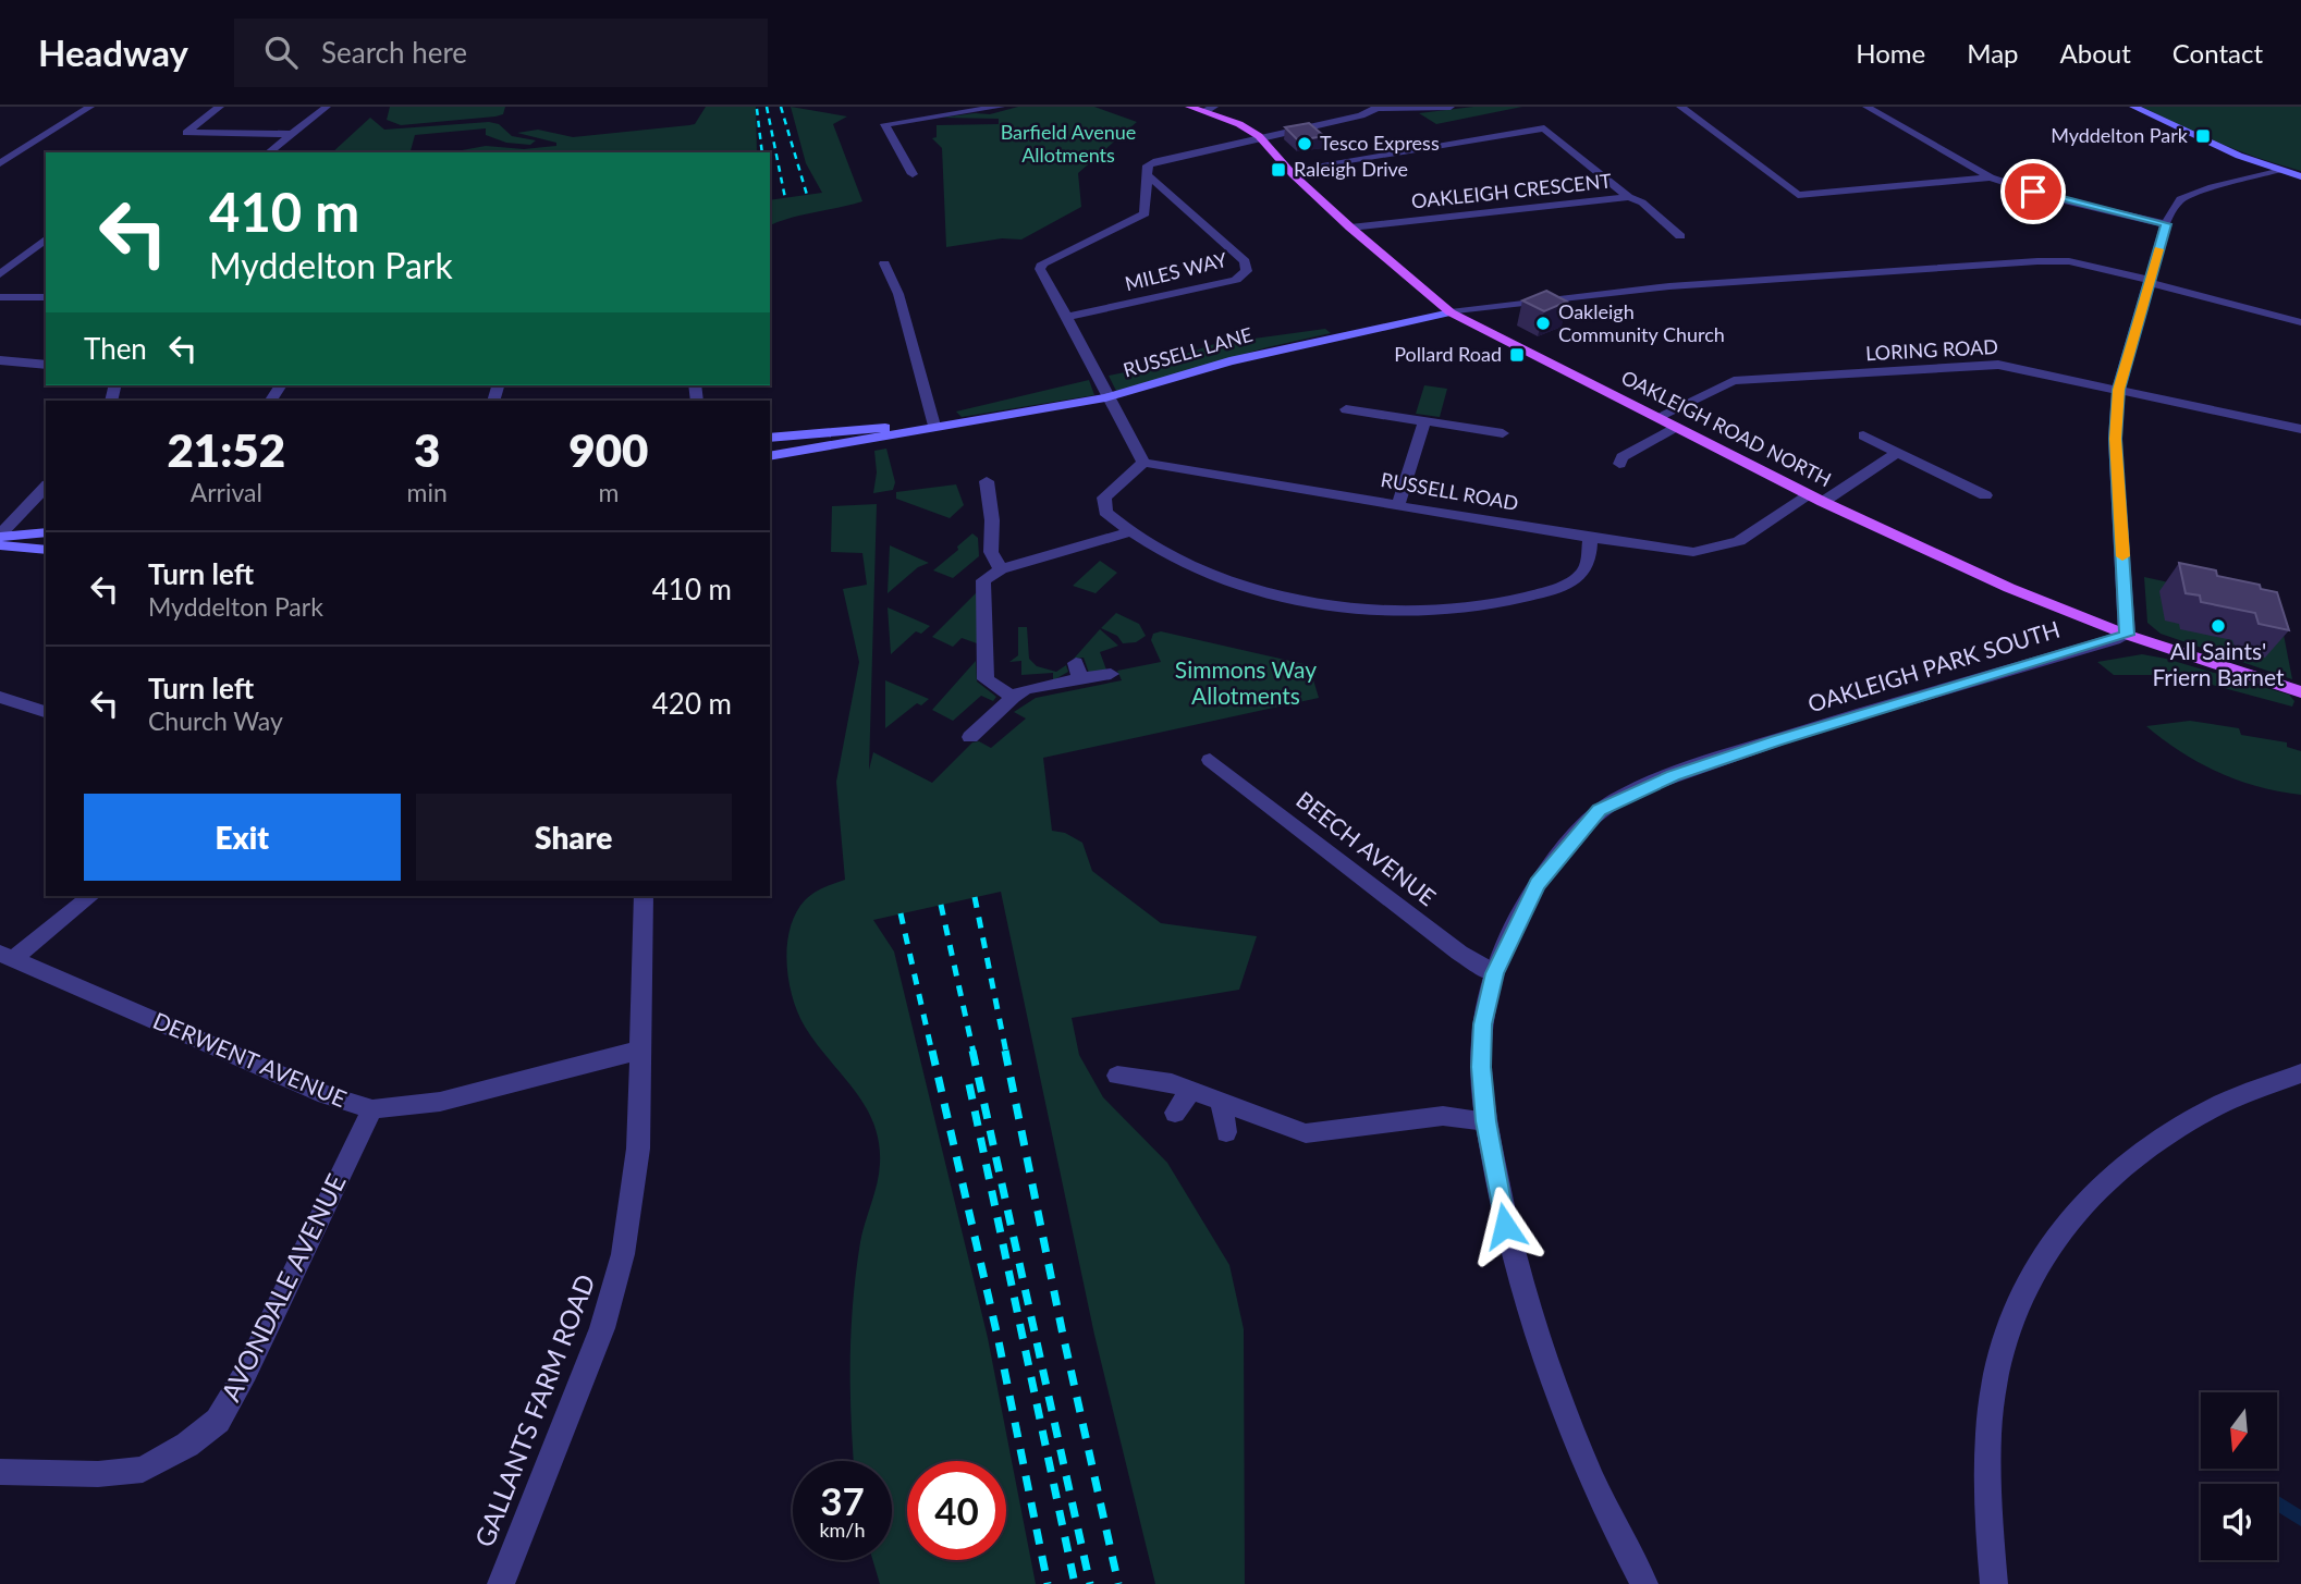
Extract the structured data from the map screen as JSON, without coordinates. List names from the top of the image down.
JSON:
{
  "streets": {
    "main road": ["RUSSELL LANE", "OAKLEIGH ROAD NORTH"],
    "street": [
      "OAKLEIGH CRESCENT",
      "MILES WAY",
      "LORING ROAD",
      "RUSSELL ROAD",
      "OAKLEIGH PARK SOUTH",
      "BEECH AVENUE",
      "DERWENT AVENUE",
      "AVONDALE AVENUE",
      "GALLANTS FARM ROAD"
    ]
  },
  "crossings": [
    ["OAKLEIGH CRESCENT", "OAKLEIGH ROAD NORTH"],
    ["LORING ROAD", "OAKLEIGH ROAD NORTH"],
    ["RUSSELL LANE", "OAKLEIGH ROAD NORTH"],
    ["OAKLEIGH ROAD NORTH", "RUSSELL ROAD"],
    ["OAKLEIGH ROAD NORTH", "OAKLEIGH PARK SOUTH"],
    ["OAKLEIGH PARK SOUTH", "BEECH AVENUE"],
    ["DERWENT AVENUE", "AVONDALE AVENUE"],
    ["DERWENT AVENUE", "GALLANTS FARM ROAD"]
  ],
  "parks": ["Barfield Avenue Allotments", "Simmons Way Allotments"],
  "places": {
    "transit": ["Myddelton Park", "Raleigh Drive", "Pollard Road"],
    "other": ["Tesco Express", "Oakleigh Community Church", "All Saints' Friern Barnet"]
  },
  "north": "bottom",
  "page": {
    "header": "Headway",
    "search": "Search here",
    "nav": [
      "Home",
      "Map",
      "About",
      "Contact"
    ],
    "turn": ["410 m", "Myddelton Park"],
    "then": "Then",
    "eta": [
      "21:52",
      "Arrival",
      "3",
      "min",
      "900",
      "m"
    ],
    "list": [
      {
        "name": "Turn left",
        "note": "Myddelton Park",
        "value": "410 m"
      },
      {
        "name": "Turn left",
        "note": "Church Way",
        "value": "420 m"
      }
    ],
    "buttons": ["Exit", "Share"],
    "speed": "37 km/h",
    "limit": "40"
  }
}
